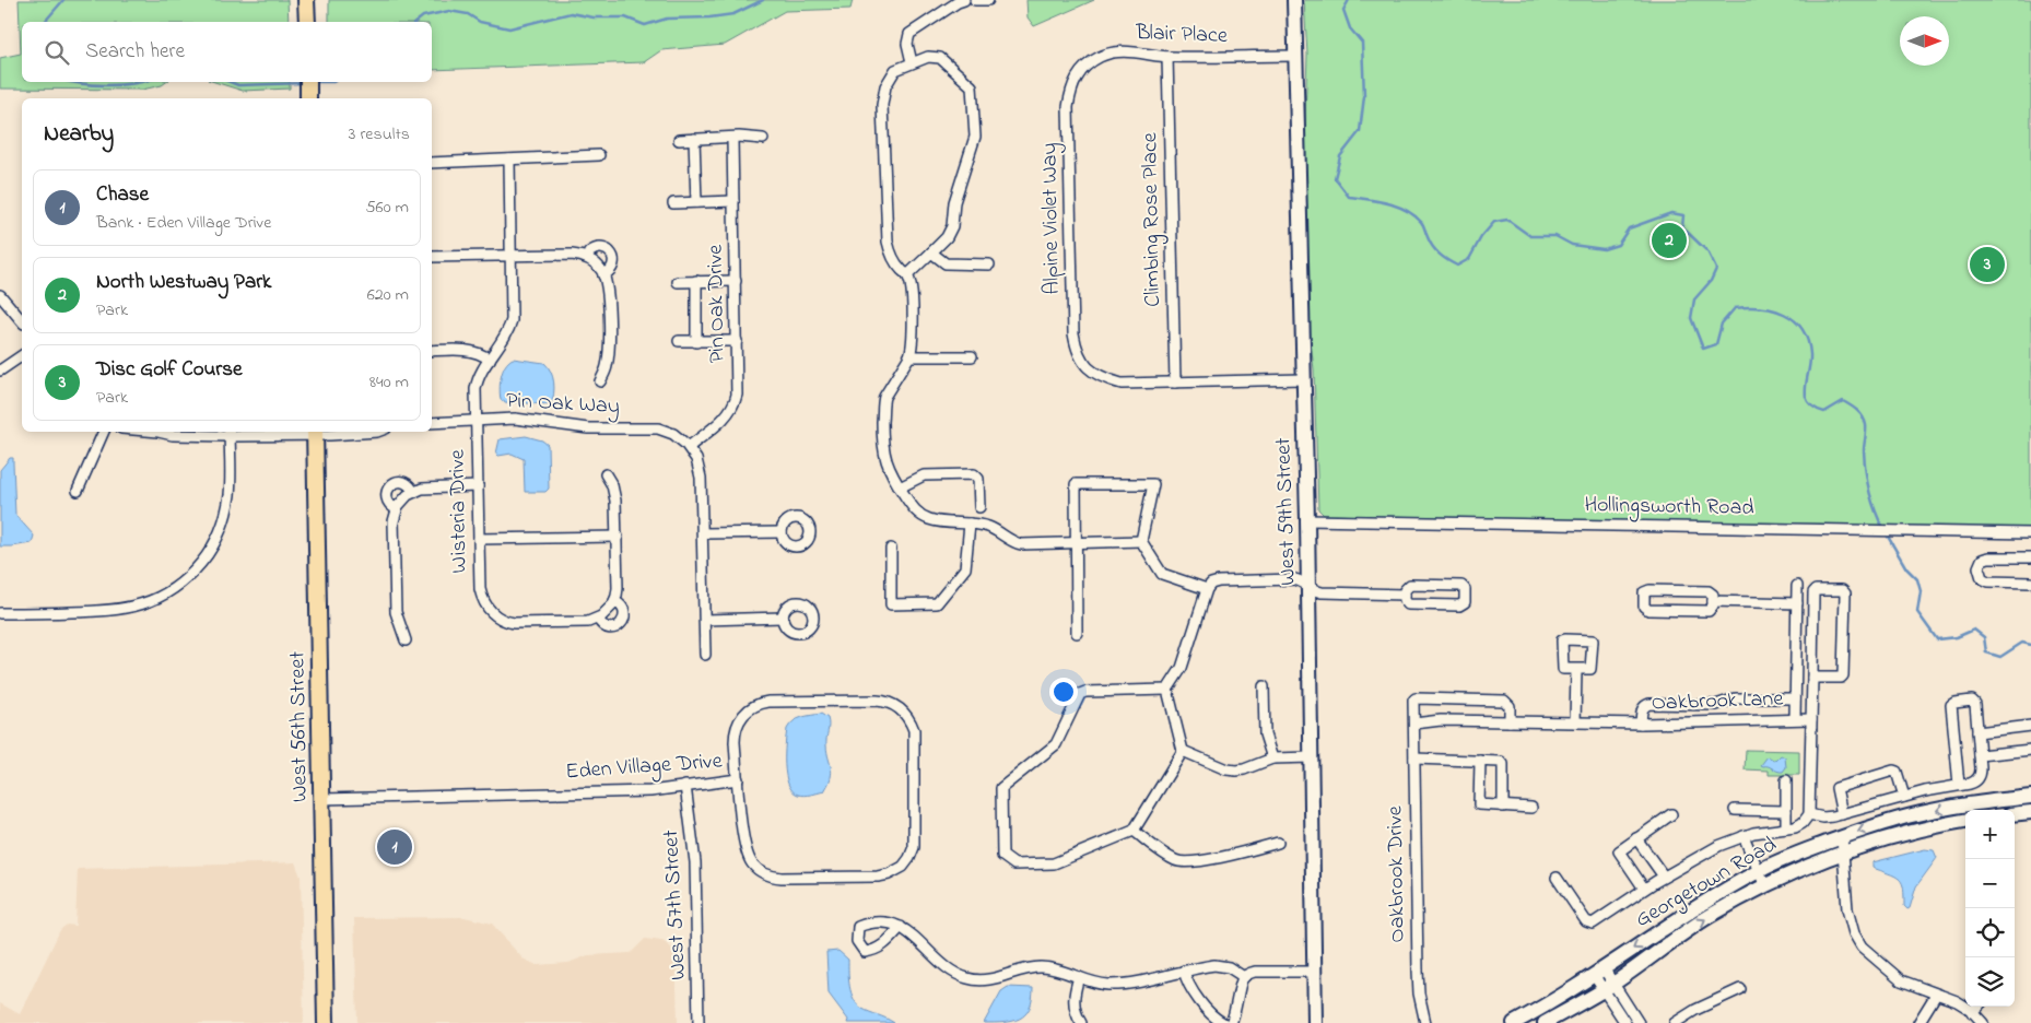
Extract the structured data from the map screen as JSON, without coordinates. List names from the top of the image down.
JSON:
{
  "streets": {
    "main road": ["West 59th Street", "West 56th Street", "Georgetown Road"],
    "street": [
      "Blair Place",
      "Alpine Violet Way",
      "Climbing Rose Place",
      "Pin Oak Drive",
      "Pin Oak Way",
      "Hollingsworth Road",
      "Wisteria Drive",
      "Oakbrook Lane",
      "Eden Village Drive",
      "Oakbrook Drive",
      "West 57th Street"
    ]
  },
  "crossings": [
    ["Blair Place", "Alpine Violet Way"],
    ["Blair Place", "Climbing Rose Place"],
    ["Blair Place", "West 59th Street"],
    ["Alpine Violet Way", "Climbing Rose Place"],
    ["Pin Oak Drive", "Pin Oak Way"],
    ["Pin Oak Way", "Wisteria Drive"],
    ["Hollingsworth Road", "West 59th Street"],
    ["Oakbrook Lane", "Oakbrook Drive"],
    ["West 56th Street", "Eden Village Drive"],
    ["Eden Village Drive", "West 57th Street"]
  ],
  "north": "right",
  "page": {
    "search": "Search here",
    "heading": ["Nearby", "3 results"],
    "list": [
      {
        "mark": "1",
        "name": "Chase",
        "note": "Bank · Eden Village Drive",
        "value": "560 m"
      },
      {
        "mark": "2",
        "name": "North Westway Park",
        "note": "Park",
        "value": "620 m"
      },
      {
        "mark": "3",
        "name": "Disc Golf Course",
        "note": "Park",
        "value": "840 m"
      }
    ],
    "pins": ["2", "3", "1"],
    "map_buttons": ["+", "−"]
  }
}
